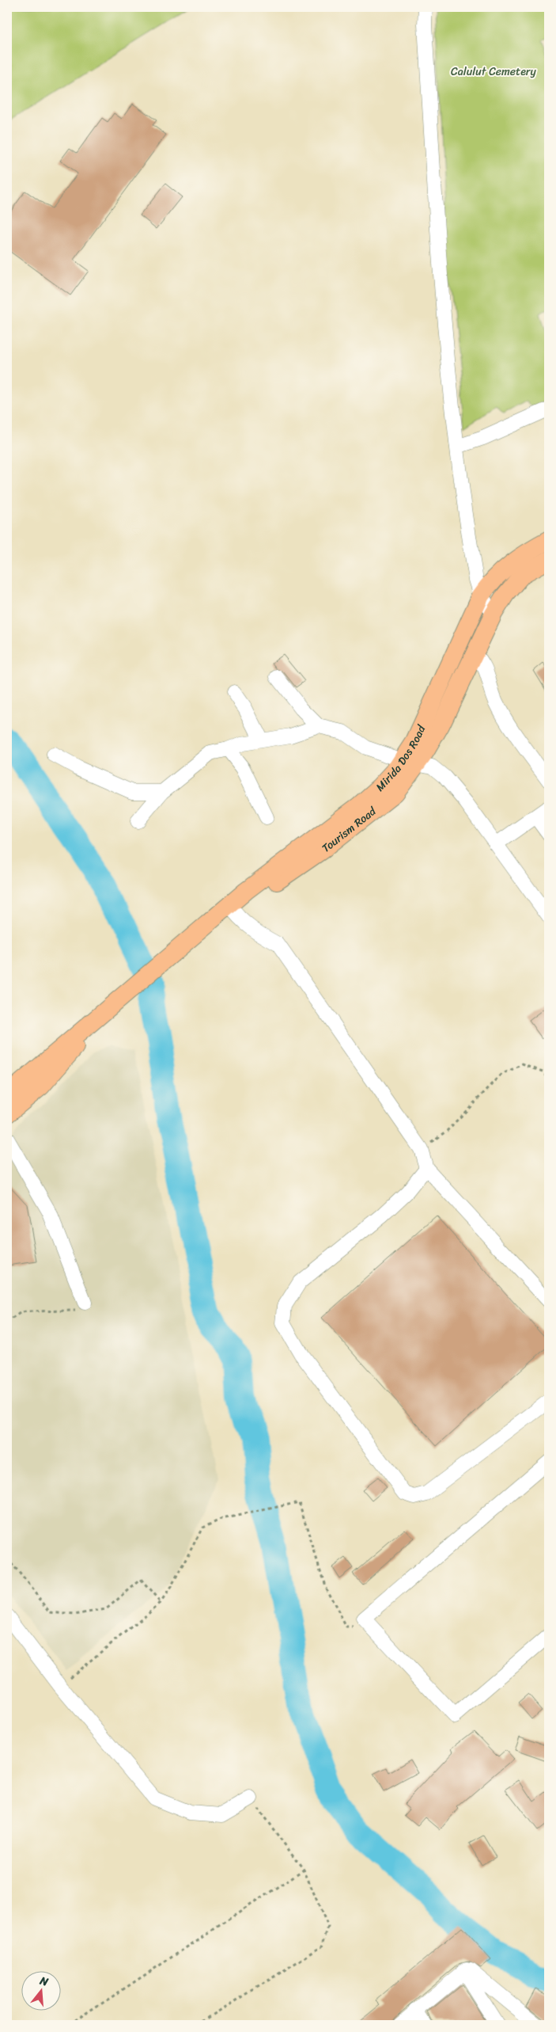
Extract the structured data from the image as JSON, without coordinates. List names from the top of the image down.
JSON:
{
  "streets": {
    "main road": ["Mirida Dos Road", "Tourism Road"]
  },
  "crossings": [
    ["Mirida Dos Road", "Tourism Road"]
  ],
  "parks": ["Calulut Cemetery"],
  "north": "top"
}
